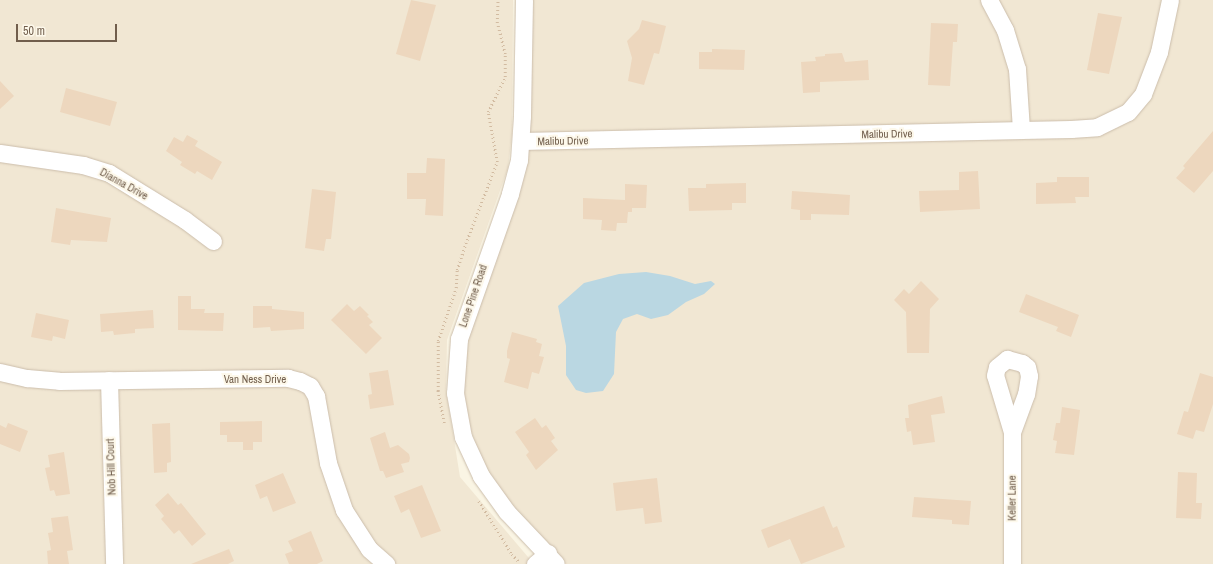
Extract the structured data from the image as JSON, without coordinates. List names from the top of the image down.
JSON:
{
  "streets": {
    "street": [
      "Malibu Drive",
      "Dianna Drive",
      "Lone Pine Road",
      "Van Ness Drive",
      "Nob Hill Court",
      "Keller Lane"
    ]
  },
  "crossings": [
    ["Malibu Drive", "Lone Pine Road"],
    ["Van Ness Drive", "Nob Hill Court"]
  ],
  "scale_bar": "50 m"
}
